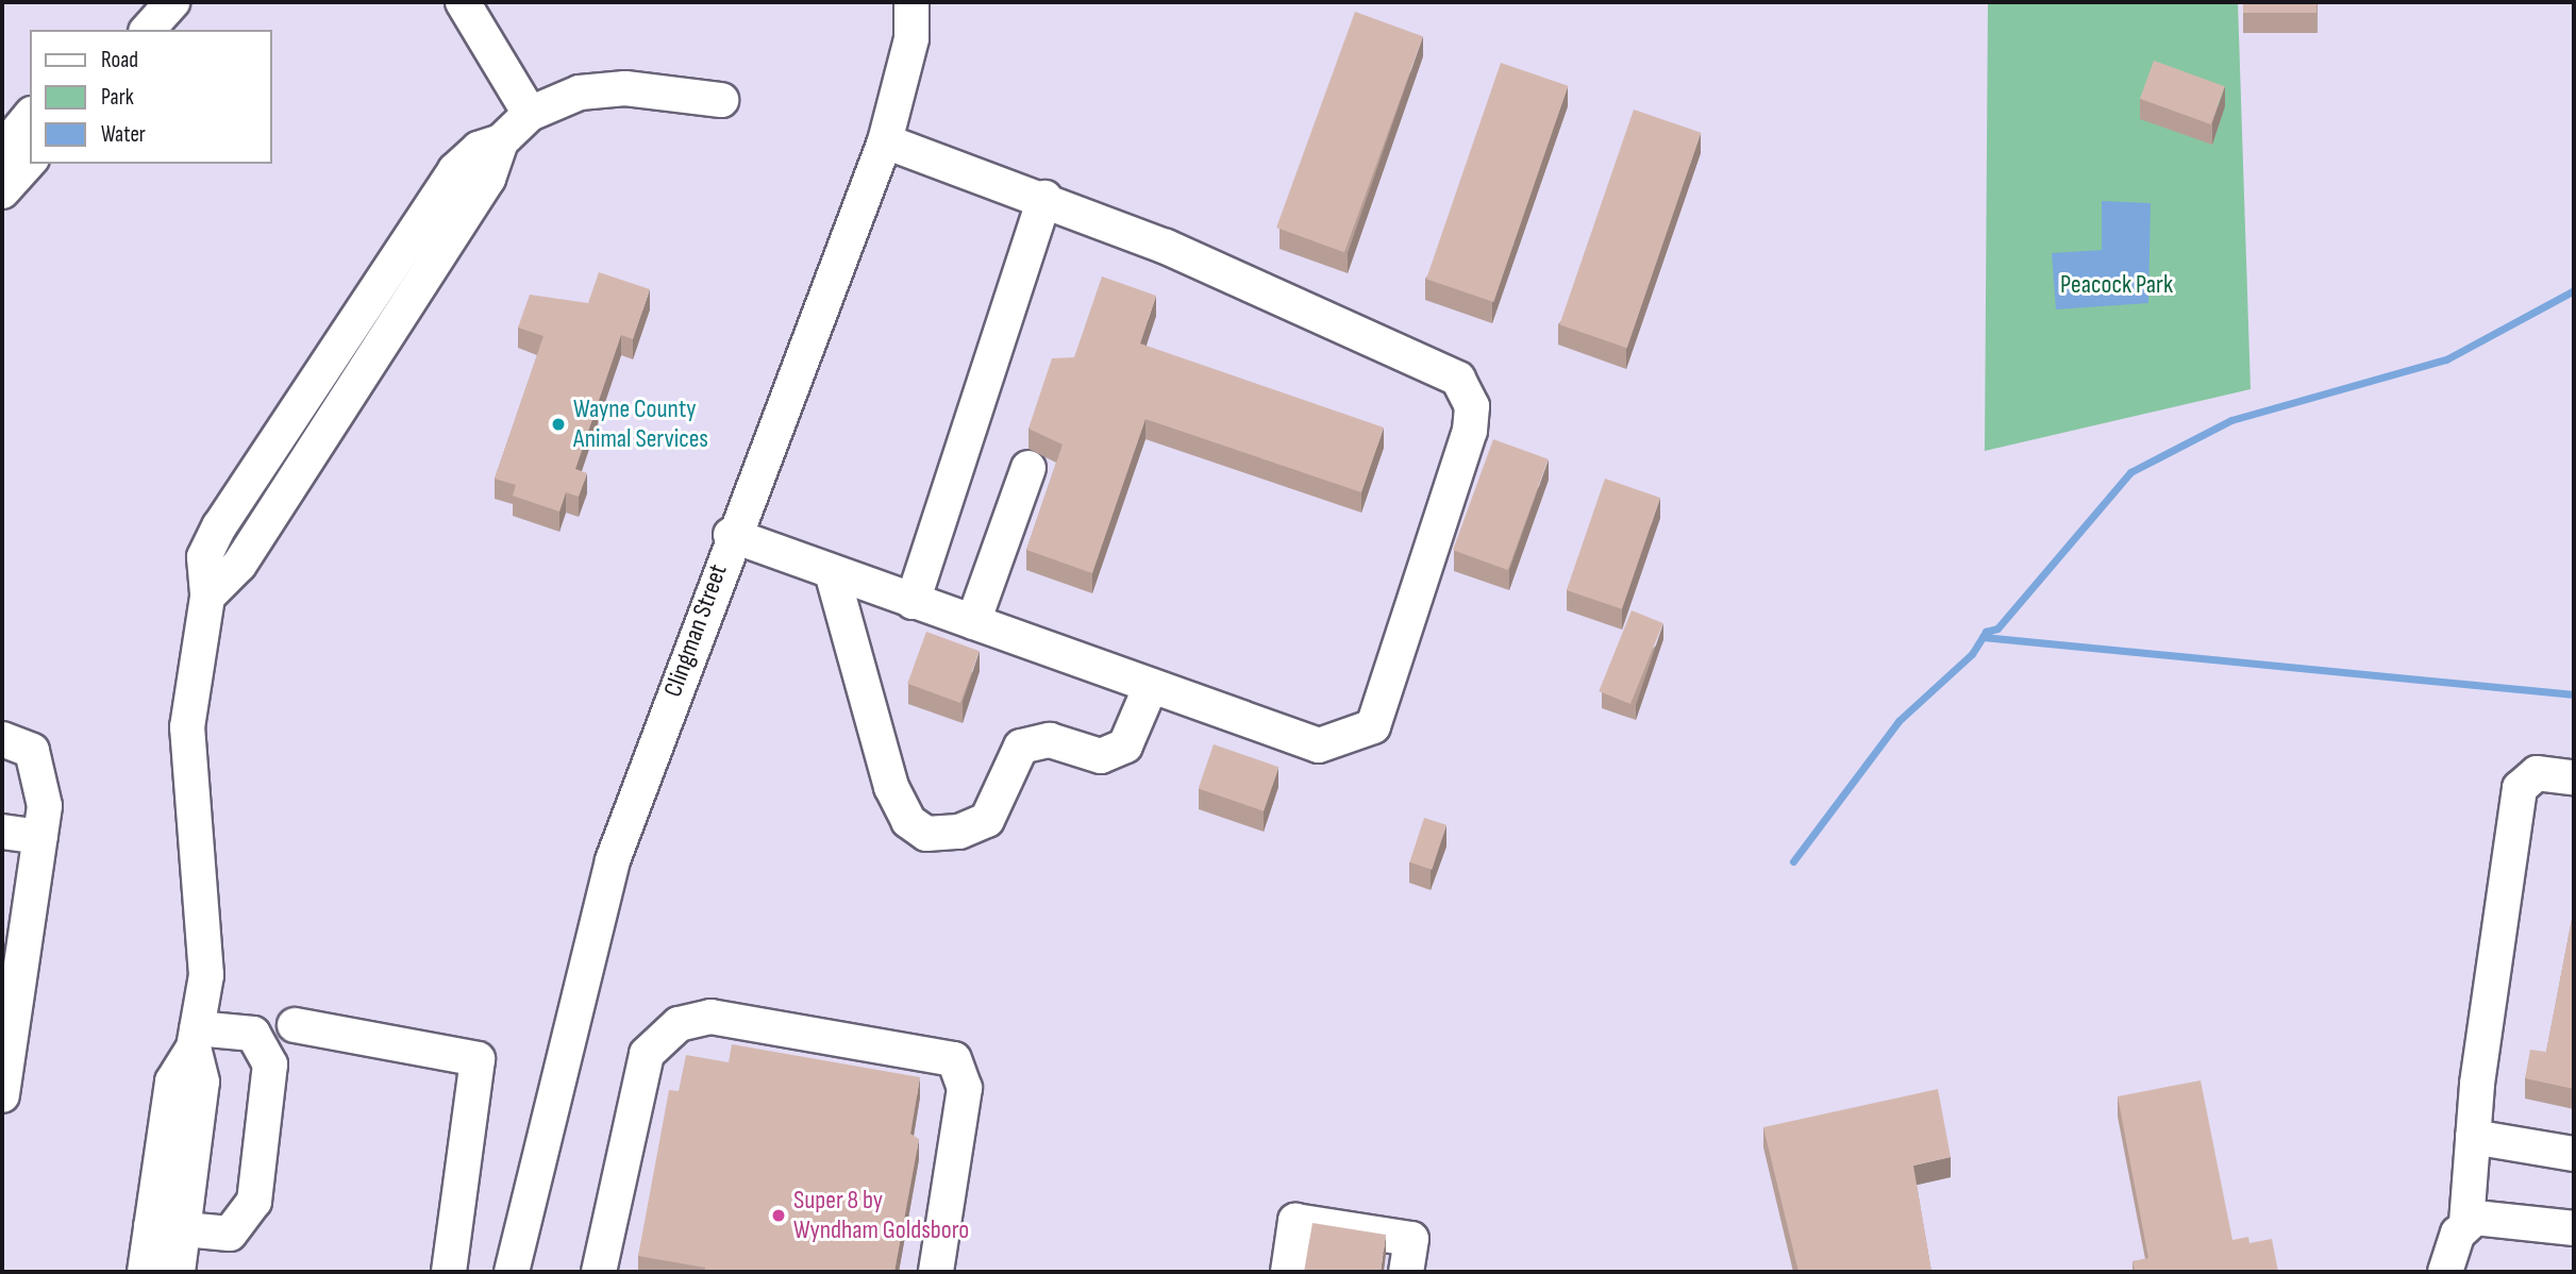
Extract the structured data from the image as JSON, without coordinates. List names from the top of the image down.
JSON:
{
  "streets": {
    "street": ["Clingman Street"]
  },
  "parks": ["Peacock Park"],
  "places": ["Wayne County Animal Services", "Super 8 by Wyndham Goldsboro"],
  "legend": ["Road", "Park", "Water"]
}
